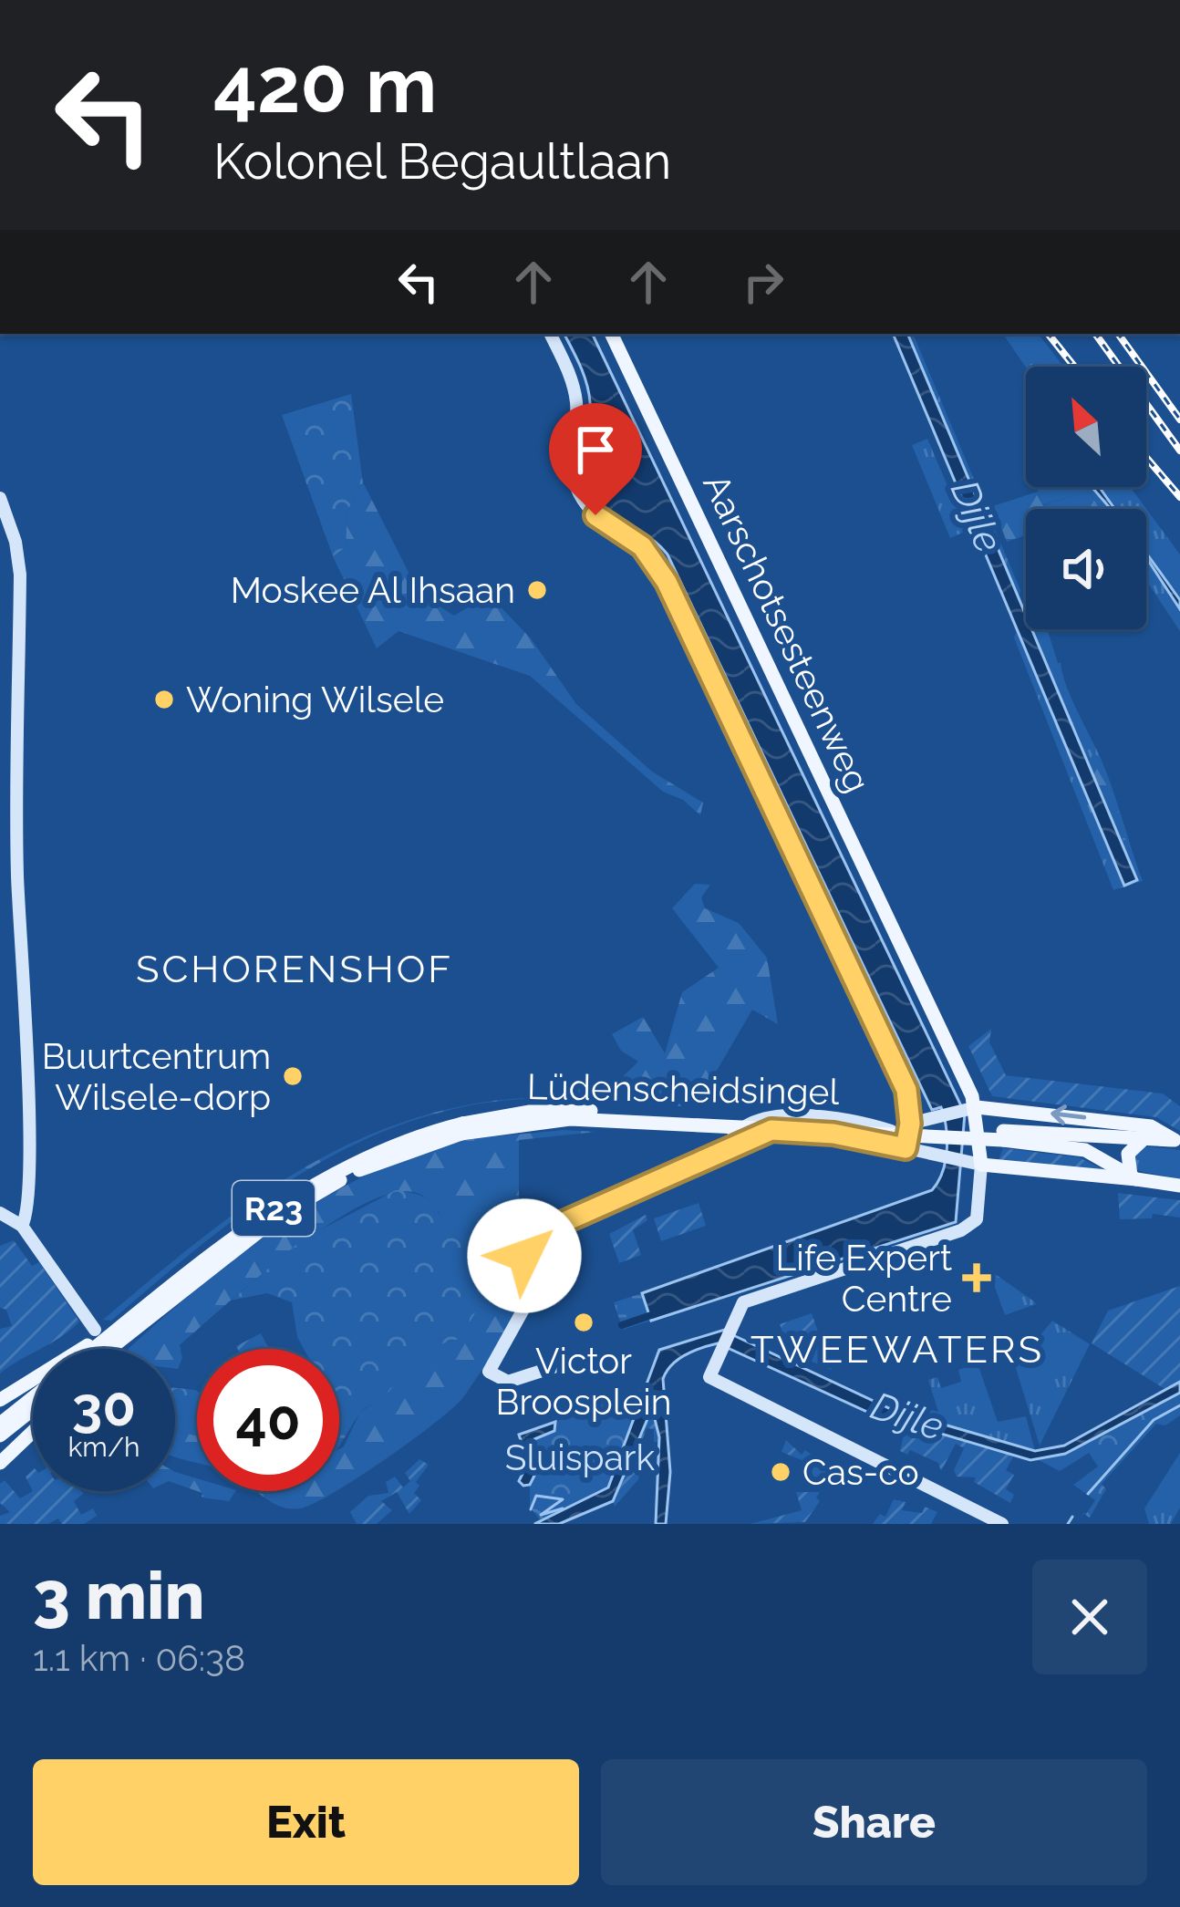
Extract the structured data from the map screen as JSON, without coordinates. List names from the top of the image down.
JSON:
{
  "streets": {
    "main road": ["Aarschotsesteenweg", "Lüdenscheidsingel", "R23"]
  },
  "crossings": [
    ["Aarschotsesteenweg", "R23"],
    ["Lüdenscheidsingel", "R23"]
  ],
  "districts": ["SCHORENSHOF", "TWEEWATERS"],
  "water": ["Dijle"],
  "parks": ["Sluispark"],
  "places": {
    "other": [
      "Moskee Al Ihsaan",
      "Woning Wilsele",
      "Buurtcentrum Wilsele-dorp",
      "Victor Broosplein",
      "Cas-co"
    ],
    "health": ["Life Expert Centre"]
  },
  "north": "top left",
  "page": {
    "turn": ["420 m", "Kolonel Begaultlaan"],
    "speed": "30 km/h",
    "limit": "40",
    "heading": ["3 min", "1.1 km · 06:38"],
    "buttons": ["Exit", "Share"]
  }
}
